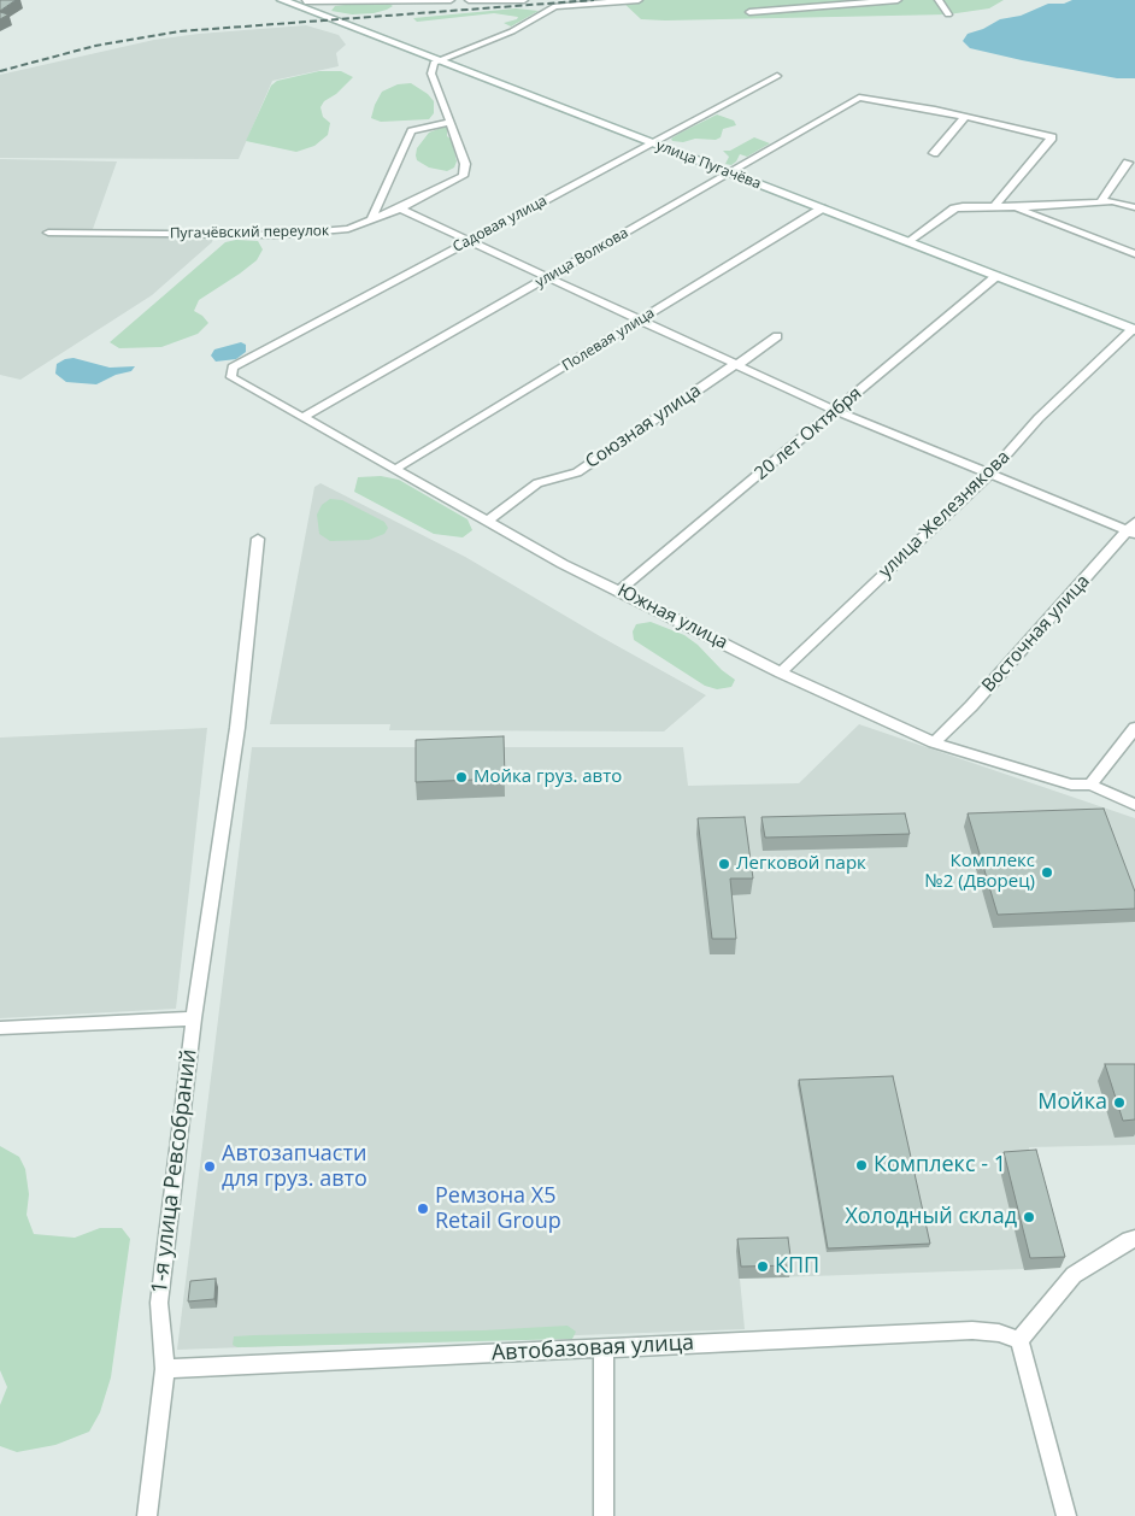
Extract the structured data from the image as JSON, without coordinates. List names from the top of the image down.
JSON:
{
  "streets": {
    "street": [
      "улица Пугачёва",
      "Садовая улица",
      "Пугачёвский переулок",
      "улица Волкова",
      "Полевая улица",
      "Союзная улица",
      "20 лет Октября",
      "улица Железнякова",
      "Южная улица",
      "Восточная улица",
      "1-я улица Ревсобраний",
      "Автобазовая улица"
    ]
  },
  "crossings": [
    ["улица Пугачёва", "Садовая улица"],
    ["улица Пугачёва", "Пугачёвский переулок"],
    ["улица Пугачёва", "улица Волкова"],
    ["улица Пугачёва", "Полевая улица"],
    ["улица Пугачёва", "20 лет Октября"],
    ["улица Пугачёва", "улица Железнякова"],
    ["Садовая улица", "Южная улица"],
    ["улица Волкова", "Южная улица"],
    ["Полевая улица", "Южная улица"],
    ["Союзная улица", "Южная улица"],
    ["20 лет Октября", "Южная улица"],
    ["улица Железнякова", "Южная улица"],
    ["Южная улица", "Восточная улица"],
    ["1-я улица Ревсобраний", "Автобазовая улица"]
  ],
  "places": [
    "Мойка груз. авто",
    "Легковой парк",
    "Комплекс №2 (Дворец)",
    "Мойка",
    "Комплекс - 1",
    "Автозапчасти для груз. авто",
    "Ремзона X5 Retail Group",
    "Холодный склад",
    "КПП"
  ]
}
